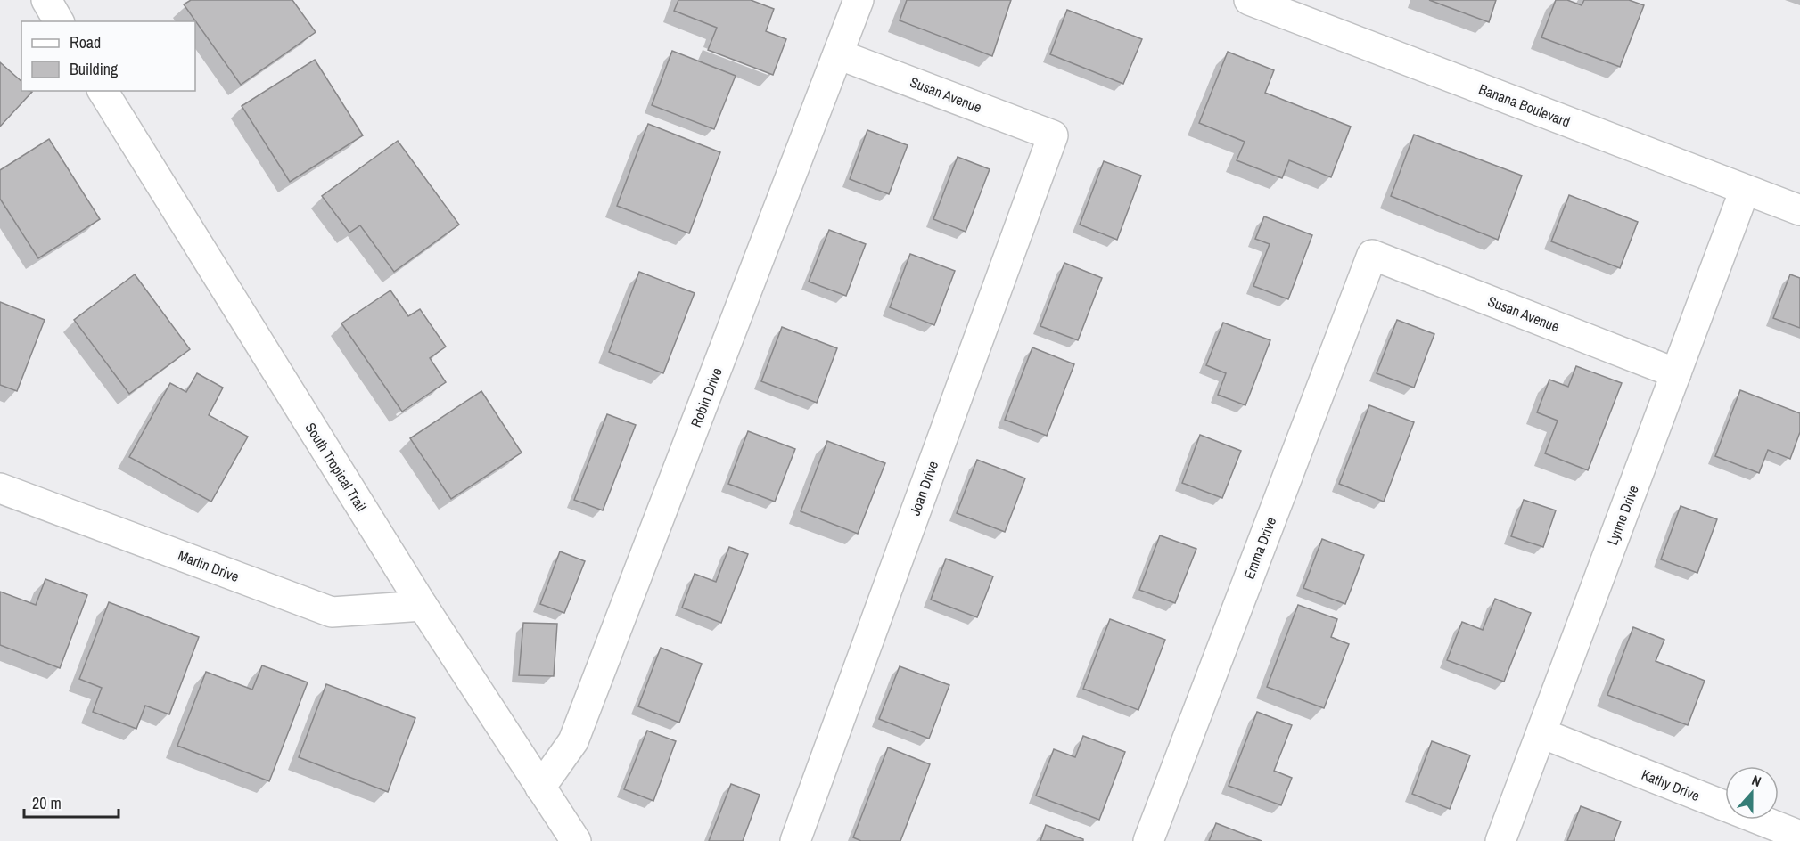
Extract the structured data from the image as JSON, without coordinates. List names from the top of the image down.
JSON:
{
  "streets": {
    "street": [
      "Susan Avenue",
      "Banana Boulevard",
      "Robin Drive",
      "South Tropical Trail",
      "Joan Drive",
      "Lynne Drive",
      "Emma Drive",
      "Marlin Drive",
      "Kathy Drive"
    ]
  },
  "crossings": [
    ["Susan Avenue", "Robin Drive"],
    ["Susan Avenue", "Joan Drive"],
    ["Susan Avenue", "Lynne Drive"],
    ["Susan Avenue", "Emma Drive"],
    ["Banana Boulevard", "Lynne Drive"],
    ["Robin Drive", "South Tropical Trail"],
    ["South Tropical Trail", "Marlin Drive"],
    ["Lynne Drive", "Kathy Drive"]
  ],
  "legend": ["Road", "Building"],
  "scale_bar": "20 m",
  "north": "top"
}
